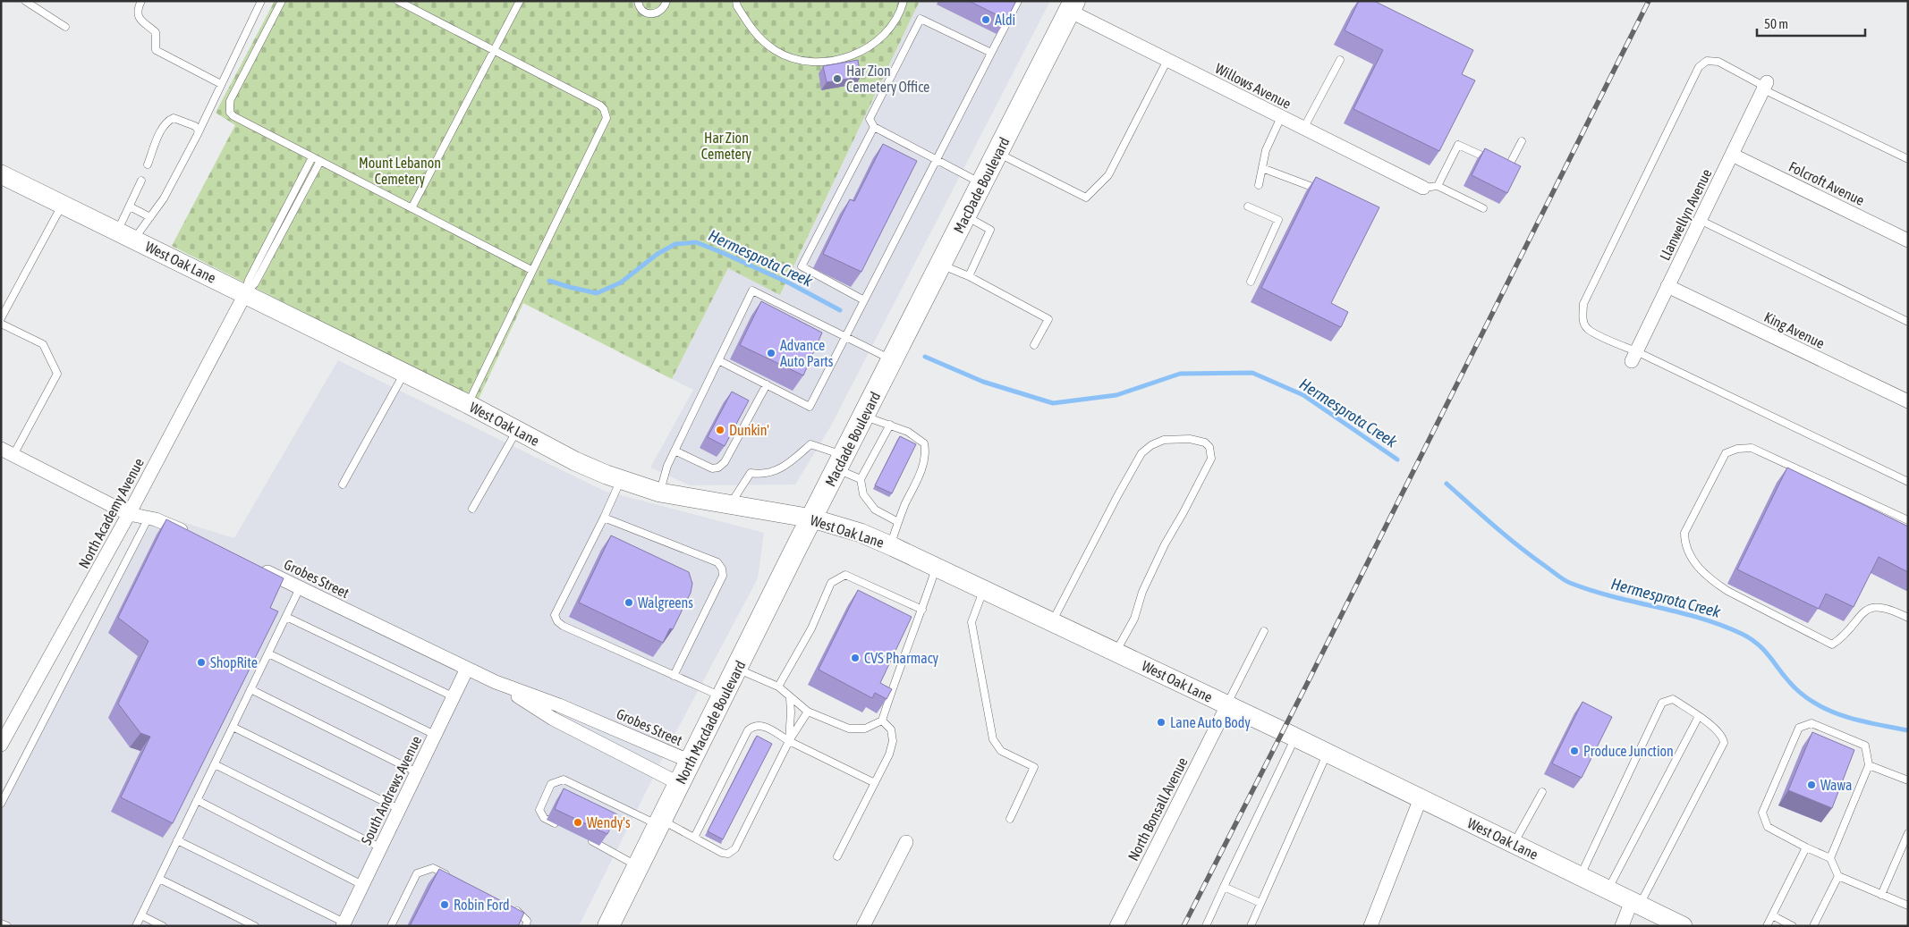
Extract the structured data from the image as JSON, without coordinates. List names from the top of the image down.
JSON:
{
  "streets": {
    "main road": [
      "MacDade Boulevard",
      "West Oak Lane",
      "Macdade Boulevard",
      "North Macdade Boulevard"
    ],
    "street": [
      "Willows Avenue",
      "Folcroft Avenue",
      "Llanwellyn Avenue",
      "King Avenue",
      "North Academy Avenue",
      "Grobes Street",
      "South Andrews Avenue",
      "North Bonsall Avenue"
    ]
  },
  "crossings": [
    ["Willows Avenue", "MacDade Boulevard"],
    ["Folcroft Avenue", "Llanwellyn Avenue"],
    ["MacDade Boulevard", "Macdade Boulevard"],
    ["Llanwellyn Avenue", "King Avenue"],
    ["West Oak Lane", "Macdade Boulevard"],
    ["West Oak Lane", "North Academy Avenue"],
    ["West Oak Lane", "North Macdade Boulevard"],
    ["West Oak Lane", "North Bonsall Avenue"],
    ["Macdade Boulevard", "North Macdade Boulevard"],
    ["Grobes Street", "North Macdade Boulevard"],
    ["Grobes Street", "South Andrews Avenue"]
  ],
  "water": ["Hermesprota Creek"],
  "parks": ["Har Zion Cemetery", "Mount Lebanon Cemetery"],
  "places": [
    "Aldi",
    "Har Zion Cemetery Office",
    "Advance Auto Parts",
    "Dunkin'",
    "Walgreens",
    "CVS Pharmacy",
    "ShopRite",
    "Lane Auto Body",
    "Produce Junction",
    "Wawa",
    "Wendy's",
    "Robin Ford"
  ],
  "scale_bar": "50 m"
}
